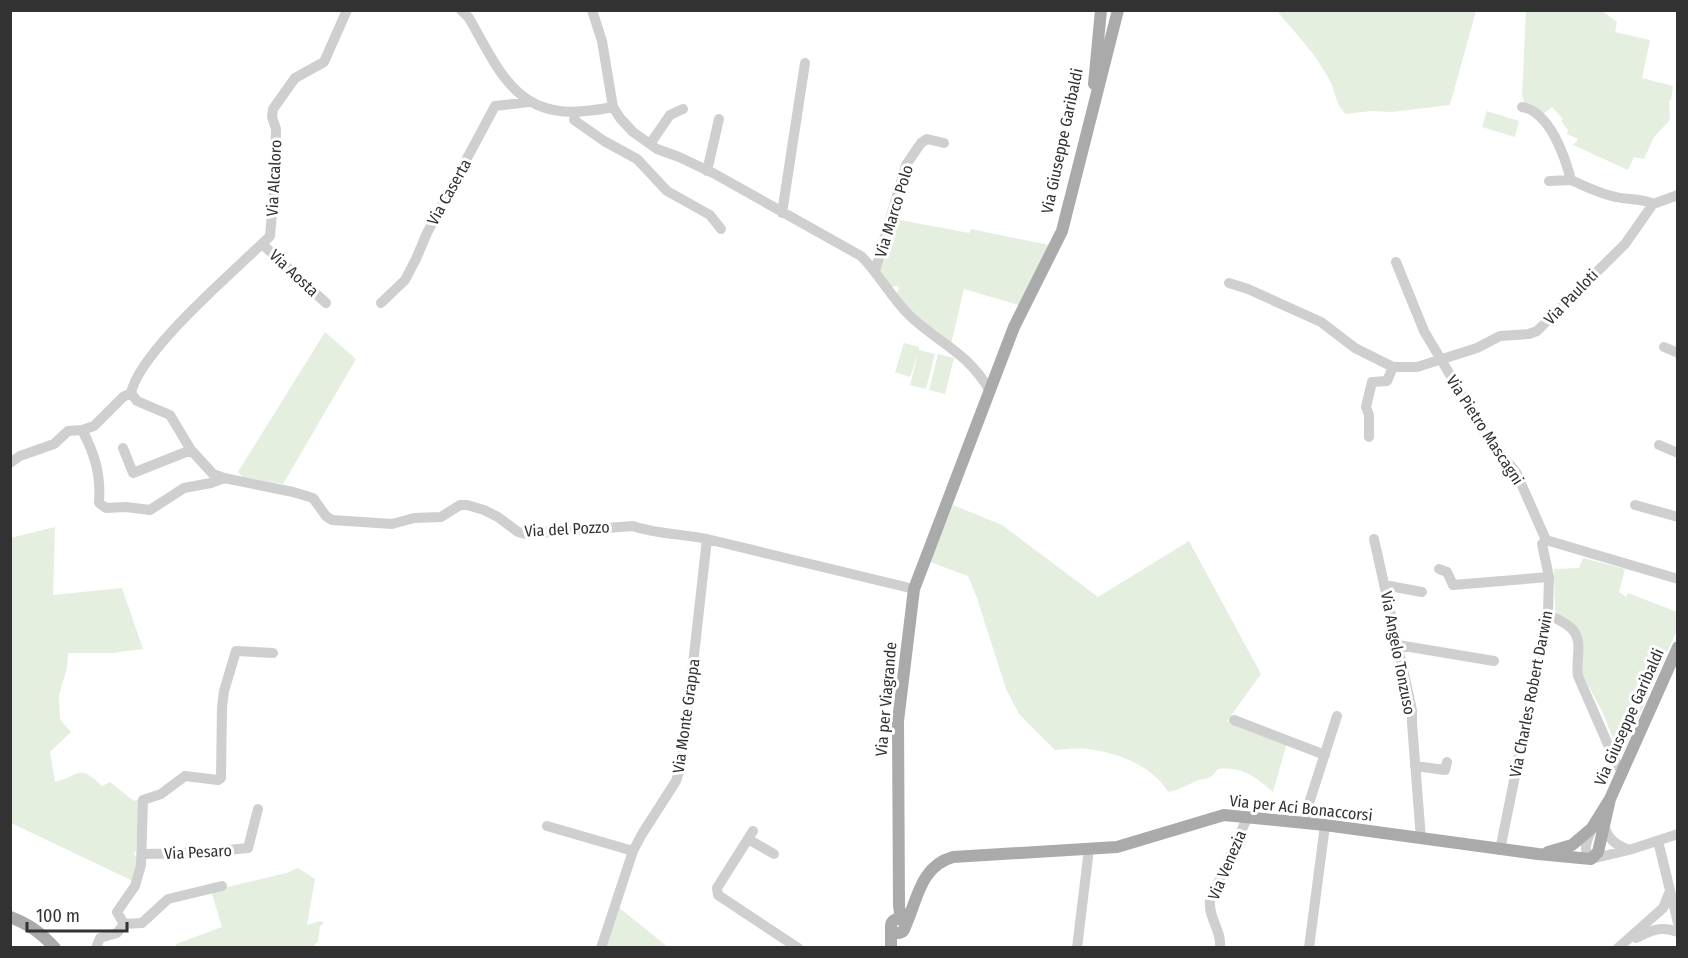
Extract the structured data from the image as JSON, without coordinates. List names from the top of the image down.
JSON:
{
  "streets": {
    "main road": ["Via Giuseppe Garibaldi", "Via per Viagrande", "Via per Aci Bonaccorsi"],
    "street": [
      "Via Alcaloro",
      "Via Caserta",
      "Via Marco Polo",
      "Via Aosta",
      "Via Pauloti",
      "Via Pietro Mascagni",
      "Via del Pozzo",
      "Via Angelo Tonzuso",
      "Via Charles Robert Darwin",
      "Via Monte Grappa",
      "Via Pesaro",
      "Via Venezia"
    ]
  },
  "crossings": [
    ["Via Giuseppe Garibaldi", "Via per Viagrande"],
    ["Via Giuseppe Garibaldi", "Via per Aci Bonaccorsi"],
    ["Via Alcaloro", "Via Aosta"],
    ["Via Alcaloro", "Via del Pozzo"],
    ["Via Pauloti", "Via Pietro Mascagni"],
    ["Via Pietro Mascagni", "Via Charles Robert Darwin"],
    ["Via del Pozzo", "Via per Viagrande"],
    ["Via del Pozzo", "Via Monte Grappa"],
    ["Via Angelo Tonzuso", "Via per Aci Bonaccorsi"],
    ["Via Charles Robert Darwin", "Via per Aci Bonaccorsi"],
    ["Via per Viagrande", "Via per Aci Bonaccorsi"],
    ["Via per Aci Bonaccorsi", "Via Venezia"]
  ],
  "scale_bar": "100 m"
}
